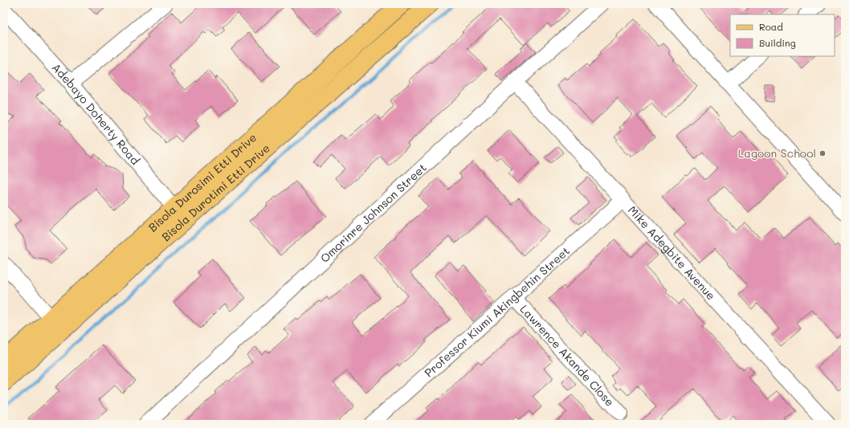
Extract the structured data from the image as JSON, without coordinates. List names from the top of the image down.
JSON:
{
  "streets": {
    "main road": ["Bisola Durosimi Etti Drive", "Bisola Durotimi Etti Drive"],
    "street": [
      "Adebayo Doherty Road",
      "Omorinre Johnson Street",
      "Mike Adegbite Avenue",
      "Professor Kiumi Akingbehin Street",
      "Lawrence Akande Close"
    ]
  },
  "crossings": [
    ["Adebayo Doherty Road", "Bisola Durosimi Etti Drive"],
    ["Adebayo Doherty Road", "Bisola Durotimi Etti Drive"],
    ["Bisola Durosimi Etti Drive", "Bisola Durotimi Etti Drive"],
    ["Omorinre Johnson Street", "Mike Adegbite Avenue"],
    ["Mike Adegbite Avenue", "Professor Kiumi Akingbehin Street"],
    ["Professor Kiumi Akingbehin Street", "Lawrence Akande Close"]
  ],
  "places": ["Lagoon School"],
  "legend": ["Road", "Building"]
}
